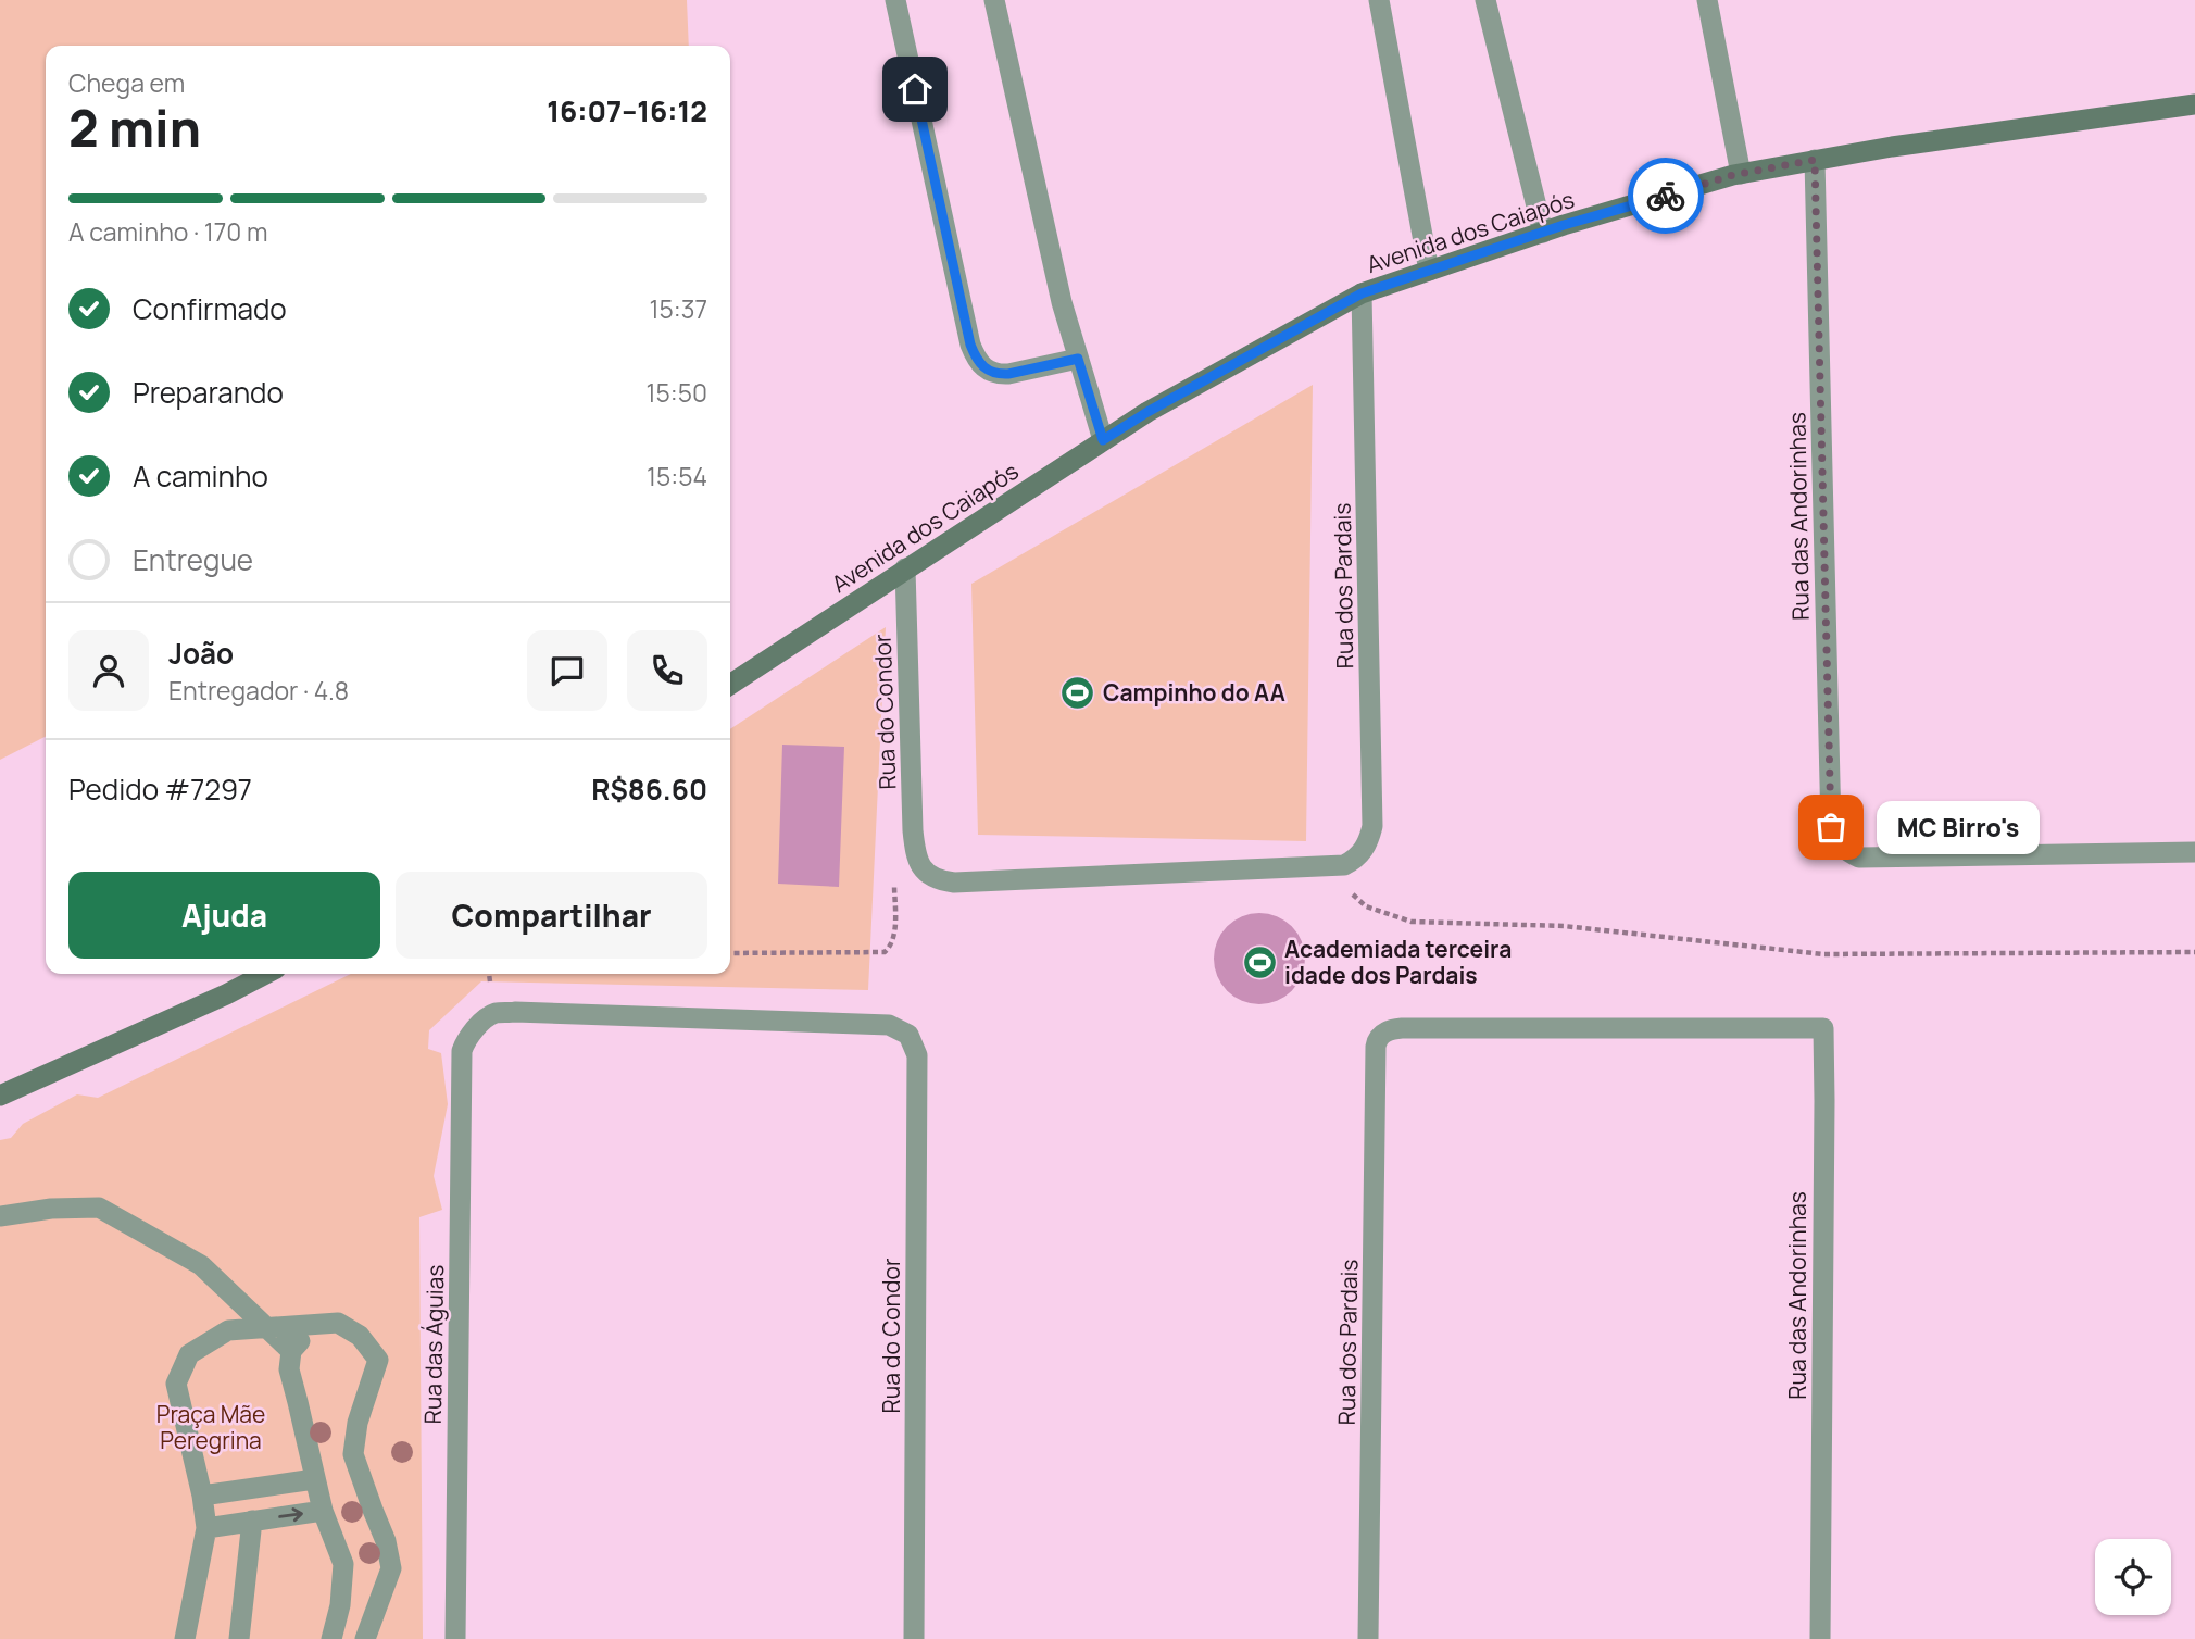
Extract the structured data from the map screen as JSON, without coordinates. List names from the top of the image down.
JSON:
{
  "streets": {
    "main road": ["Avenida dos Caiapós"],
    "street": [
      "Rua das Andorinhas",
      "Rua dos Pardais",
      "Rua do Condor",
      "Rua das Águias"
    ]
  },
  "crossings": [
    ["Avenida dos Caiapós", "Rua das Andorinhas"],
    ["Avenida dos Caiapós", "Rua dos Pardais"],
    ["Avenida dos Caiapós", "Rua do Condor"],
    ["Rua das Andorinhas", "Rua dos Pardais"],
    ["Rua do Condor", "Rua das Águias"]
  ],
  "parks": ["Praça Mãe Peregrina"],
  "places": {
    "sports": ["Campinho do AA", "Academiada terceira idade dos Pardais"],
    "other": ["MC Birro's"]
  },
  "page": {
    "heading": ["2 min", "Chega em", "16:07–16:12"],
    "panel": [
      "João",
      "Entregador · 4.8",
      "Pedido #7297",
      "R$86.60"
    ],
    "bar": "A caminho · 170 m",
    "list": [
      ["Confirmado", "15:37"],
      ["Preparando", "15:50"],
      ["A caminho", "15:54"],
      "Entregue"
    ],
    "bubble": "MC Birro's",
    "buttons": ["Ajuda", "Compartilhar"]
  }
}
